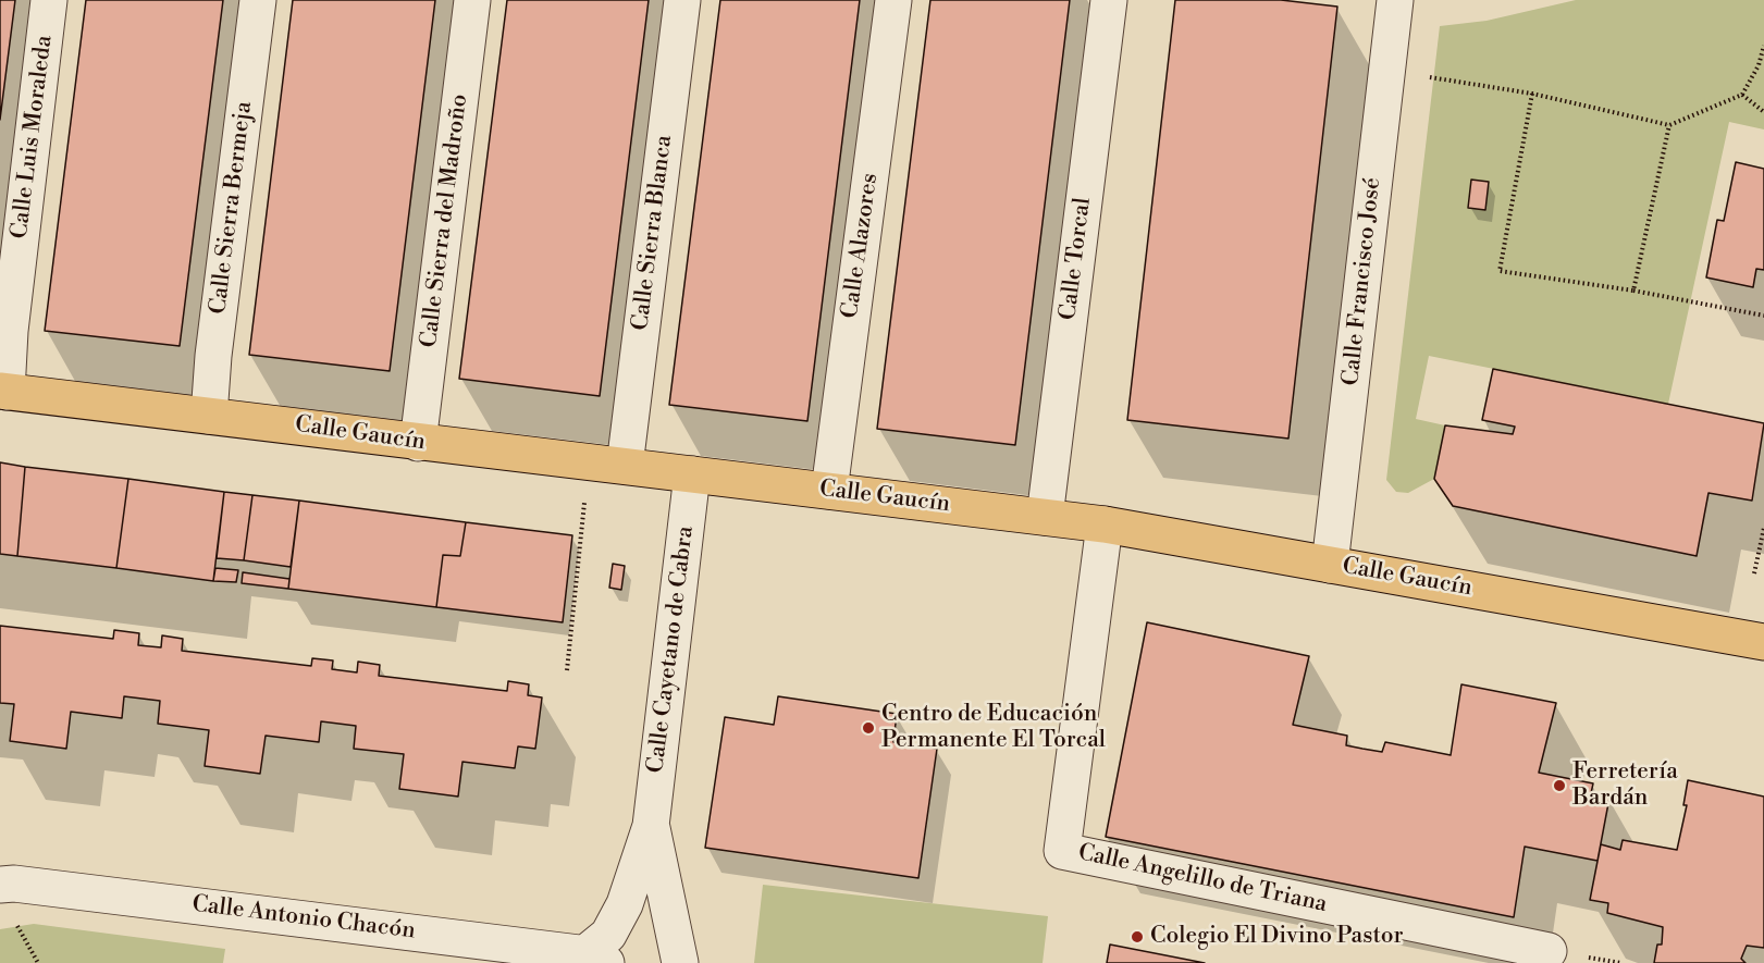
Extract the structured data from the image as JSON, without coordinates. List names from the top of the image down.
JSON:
{
  "streets": {
    "main road": ["Calle Gaucín"],
    "street": [
      "Calle Luis Moraleda",
      "Calle Sierra Bermeja",
      "Calle Sierra del Madroño",
      "Calle Sierra Blanca",
      "Calle Alazores",
      "Calle Torcal",
      "Calle Francisco José",
      "Calle Cayetano de Cabra",
      "Calle Angelillo de Triana",
      "Calle Antonio Chacón"
    ]
  },
  "crossings": [
    ["Calle Luis Moraleda", "Calle Gaucín"],
    ["Calle Sierra Bermeja", "Calle Gaucín"],
    ["Calle Sierra del Madroño", "Calle Gaucín"],
    ["Calle Sierra Blanca", "Calle Gaucín"],
    ["Calle Alazores", "Calle Gaucín"],
    ["Calle Torcal", "Calle Gaucín"],
    ["Calle Francisco José", "Calle Gaucín"],
    ["Calle Gaucín", "Calle Cayetano de Cabra"],
    ["Calle Gaucín", "Calle Angelillo de Triana"],
    ["Calle Cayetano de Cabra", "Calle Antonio Chacón"]
  ],
  "places": ["Centro de Educación Permanente El Torcal", "Ferretería Bardán", "Colegio El Divino Pastor"]
}
